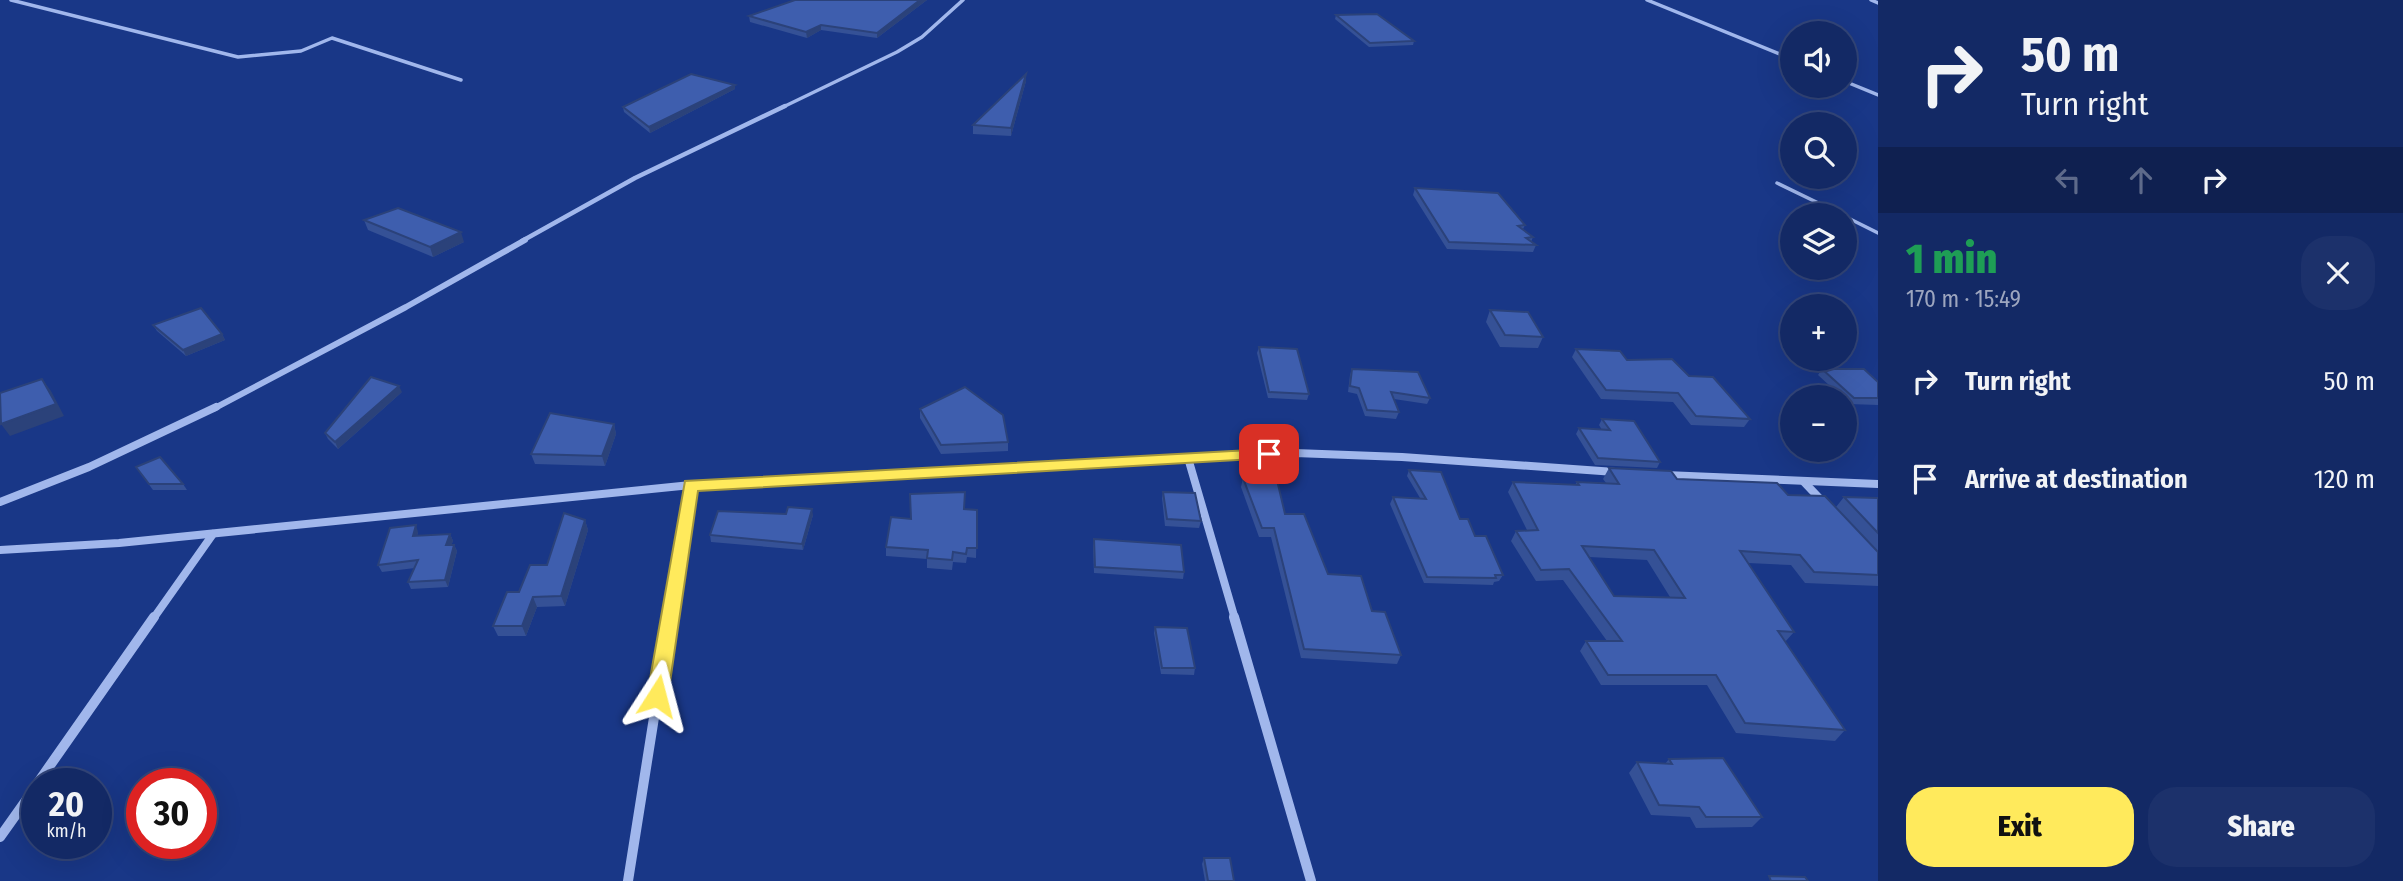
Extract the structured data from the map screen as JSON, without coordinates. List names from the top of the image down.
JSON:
{
  "page": {
    "turn": ["50 m", "Turn right"],
    "map_buttons": ["+", "−"],
    "heading": ["1 min", "170 m · 15:49"],
    "list": [
      {
        "name": "Turn right",
        "value": "50 m"
      },
      {
        "name": "Arrive at destination",
        "value": "120 m"
      }
    ],
    "speed": "20 km/h",
    "limit": "30",
    "buttons": ["Exit", "Share"]
  }
}
